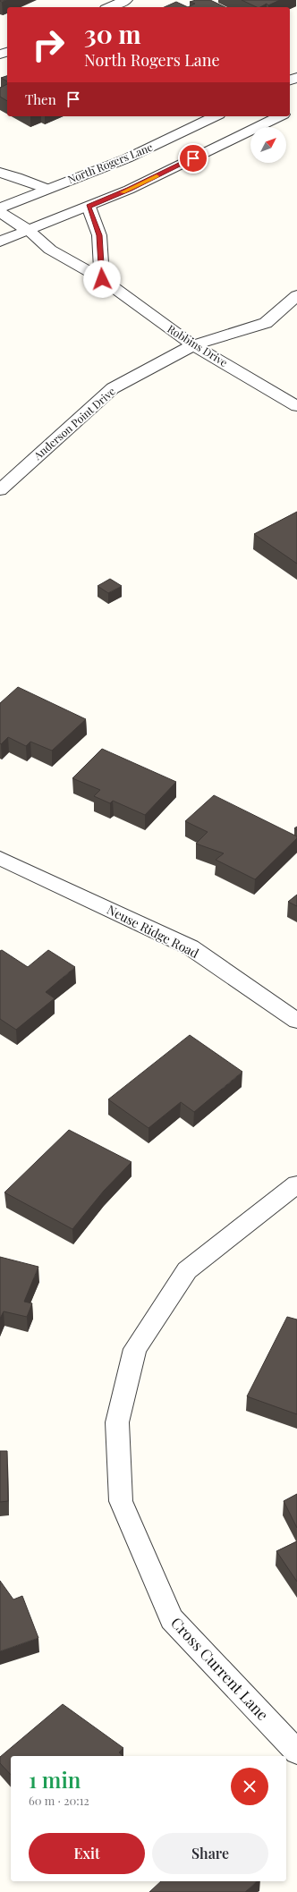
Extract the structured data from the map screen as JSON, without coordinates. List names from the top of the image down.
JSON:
{
  "streets": {
    "street": [
      "North Rogers Lane",
      "Robbins Drive",
      "Anderson Point Drive",
      "Neuse Ridge Road",
      "Cross Current Lane"
    ]
  },
  "crossings": [
    ["Robbins Drive", "Anderson Point Drive"]
  ],
  "north": "top right",
  "page": {
    "turn": ["30 m", "North Rogers Lane"],
    "then": "Then",
    "heading": ["1 min", "60 m · 20:12"],
    "buttons": ["Exit", "Share"]
  }
}
